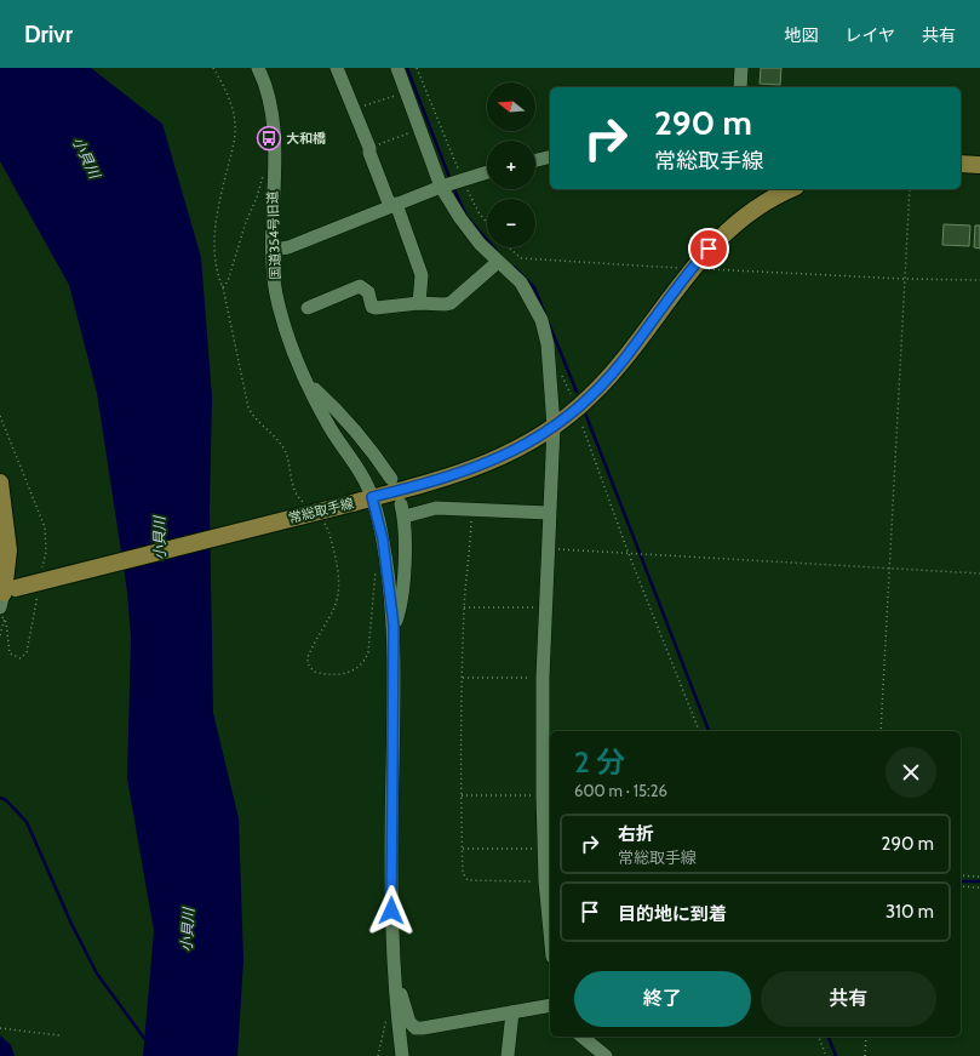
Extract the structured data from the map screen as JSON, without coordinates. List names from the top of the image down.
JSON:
{
  "streets": {
    "main road": ["常総取手線"],
    "street": ["国道354号旧道"]
  },
  "crossings": [
    ["国道354号旧道", "常総取手線"]
  ],
  "water": ["小貝川"],
  "places": {
    "bus stop": ["大和橋"]
  },
  "north": "left",
  "page": {
    "header": "Drivr",
    "nav": ["地図", "レイヤ", "共有"],
    "map_buttons": ["+", "−"],
    "turn": ["290 m", "常総取手線"],
    "heading": ["2 分", "600 m · 15:26"],
    "list": [
      {
        "name": "右折",
        "note": "常総取手線",
        "value": "290 m"
      },
      {
        "name": "目的地に到着",
        "value": "310 m"
      }
    ],
    "buttons": ["終了", "共有"]
  }
}
